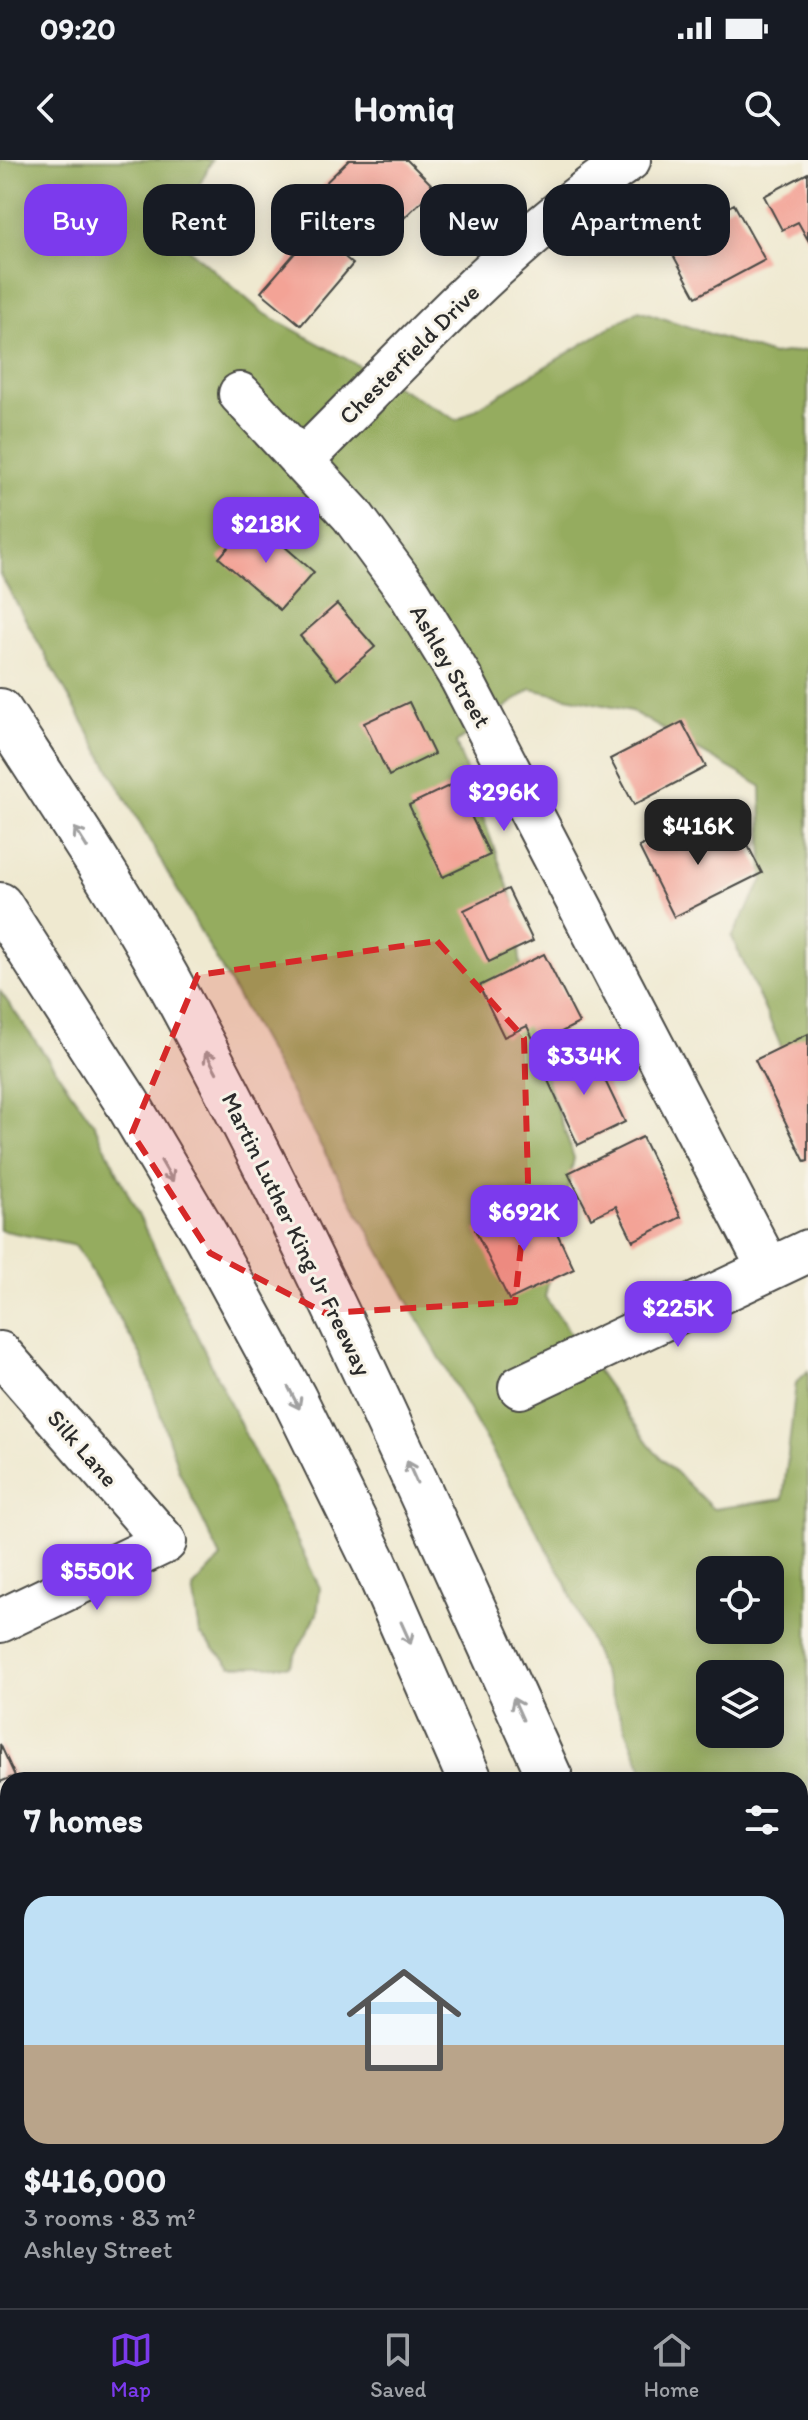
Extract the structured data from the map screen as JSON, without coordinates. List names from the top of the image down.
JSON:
{
  "streets": {
    "highway": ["Martin Luther King Jr Freeway"],
    "street": ["Chesterfield Drive", "Ashley Street", "Silk Lane"]
  },
  "crossings": [
    ["Chesterfield Drive", "Ashley Street"]
  ],
  "page": {
    "status": "09:20",
    "header": "Homiq",
    "chip": [
      "Buy",
      "Rent",
      "Filters",
      "New",
      "Apartment"
    ],
    "price": [
      "$218K",
      "$296K",
      "$416K",
      "$334K",
      "$692K",
      "$225K",
      "$550K"
    ],
    "heading": "7 homes",
    "list": [
      {
        "name": "$416,000",
        "note": "3 rooms · 83 m² · Ashley Street"
      }
    ],
    "tabs": ["Map", "Saved", "Home"]
  }
}
